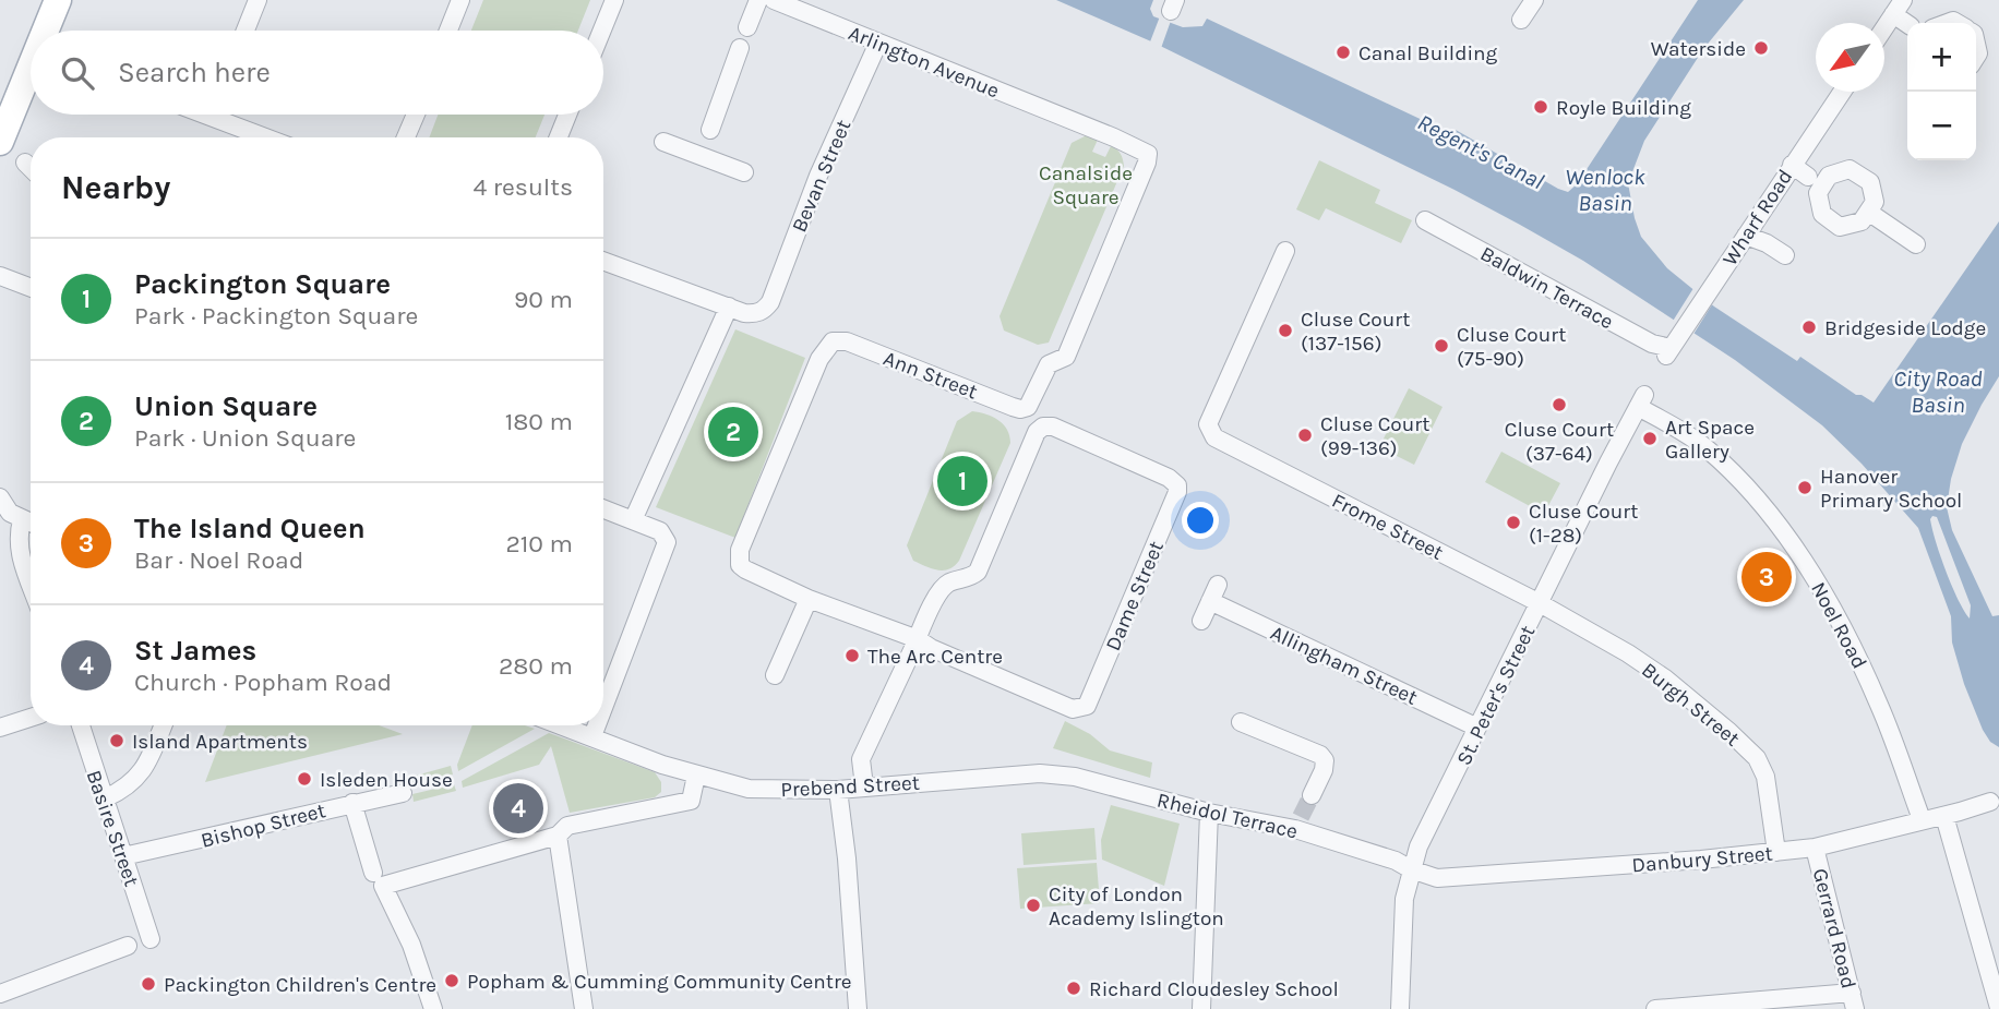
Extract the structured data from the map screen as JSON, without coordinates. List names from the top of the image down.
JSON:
{
  "streets": {
    "street": [
      "Arlington Avenue",
      "Bevan Street",
      "Wharf Road",
      "Baldwin Terrace",
      "Ann Street",
      "Frome Street",
      "Dame Street",
      "Noel Road",
      "Allingham Street",
      "St. Peter's Street",
      "Burgh Street",
      "Prebend Street",
      "Rheidol Terrace",
      "Bishop Street",
      "Basire Street",
      "Danbury Street",
      "Gerrard Road"
    ]
  },
  "crossings": [
    ["Arlington Avenue", "Bevan Street"],
    ["Arlington Avenue", "Ann Street"],
    ["Wharf Road", "Baldwin Terrace"],
    ["Frome Street", "St. Peter's Street"],
    ["Frome Street", "Burgh Street"],
    ["Noel Road", "St. Peter's Street"],
    ["Noel Road", "Danbury Street"],
    ["Allingham Street", "St. Peter's Street"],
    ["St. Peter's Street", "Burgh Street"],
    ["St. Peter's Street", "Rheidol Terrace"],
    ["St. Peter's Street", "Danbury Street"],
    ["Burgh Street", "Danbury Street"],
    ["Prebend Street", "Rheidol Terrace"],
    ["Rheidol Terrace", "Danbury Street"],
    ["Bishop Street", "Basire Street"],
    ["Danbury Street", "Gerrard Road"]
  ],
  "water": ["Regent's Canal", "Wenlock Basin", "City Road Basin"],
  "parks": ["Canalside Square"],
  "places": [
    "Waterside",
    "Canal Building",
    "Royle Building",
    "Bridgeside Lodge",
    "Cluse Court (137-156)",
    "Cluse Court (75-90)",
    "Cluse Court (37-64)",
    "Cluse Court (99-136)",
    "Art Space Gallery",
    "Hanover Primary School",
    "Cluse Court (1-28)",
    "The Arc Centre",
    "Island Apartments",
    "Isleden House",
    "City of London Academy Islington",
    "Popham & Cumming Community Centre",
    "Packington Children's Centre",
    "Richard Cloudesley School"
  ],
  "north": "bottom left",
  "page": {
    "map_buttons": ["+", "−"],
    "search": "Search here",
    "heading": ["Nearby", "4 results"],
    "list": [
      {
        "mark": "1",
        "name": "Packington Square",
        "note": "Park · Packington Square",
        "value": "90 m"
      },
      {
        "mark": "2",
        "name": "Union Square",
        "note": "Park · Union Square",
        "value": "180 m"
      },
      {
        "mark": "3",
        "name": "The Island Queen",
        "note": "Bar · Noel Road",
        "value": "210 m"
      },
      {
        "mark": "4",
        "name": "St James",
        "note": "Church · Popham Road",
        "value": "280 m"
      }
    ],
    "pins": [
      "2",
      "1",
      "3",
      "4"
    ]
  }
}
